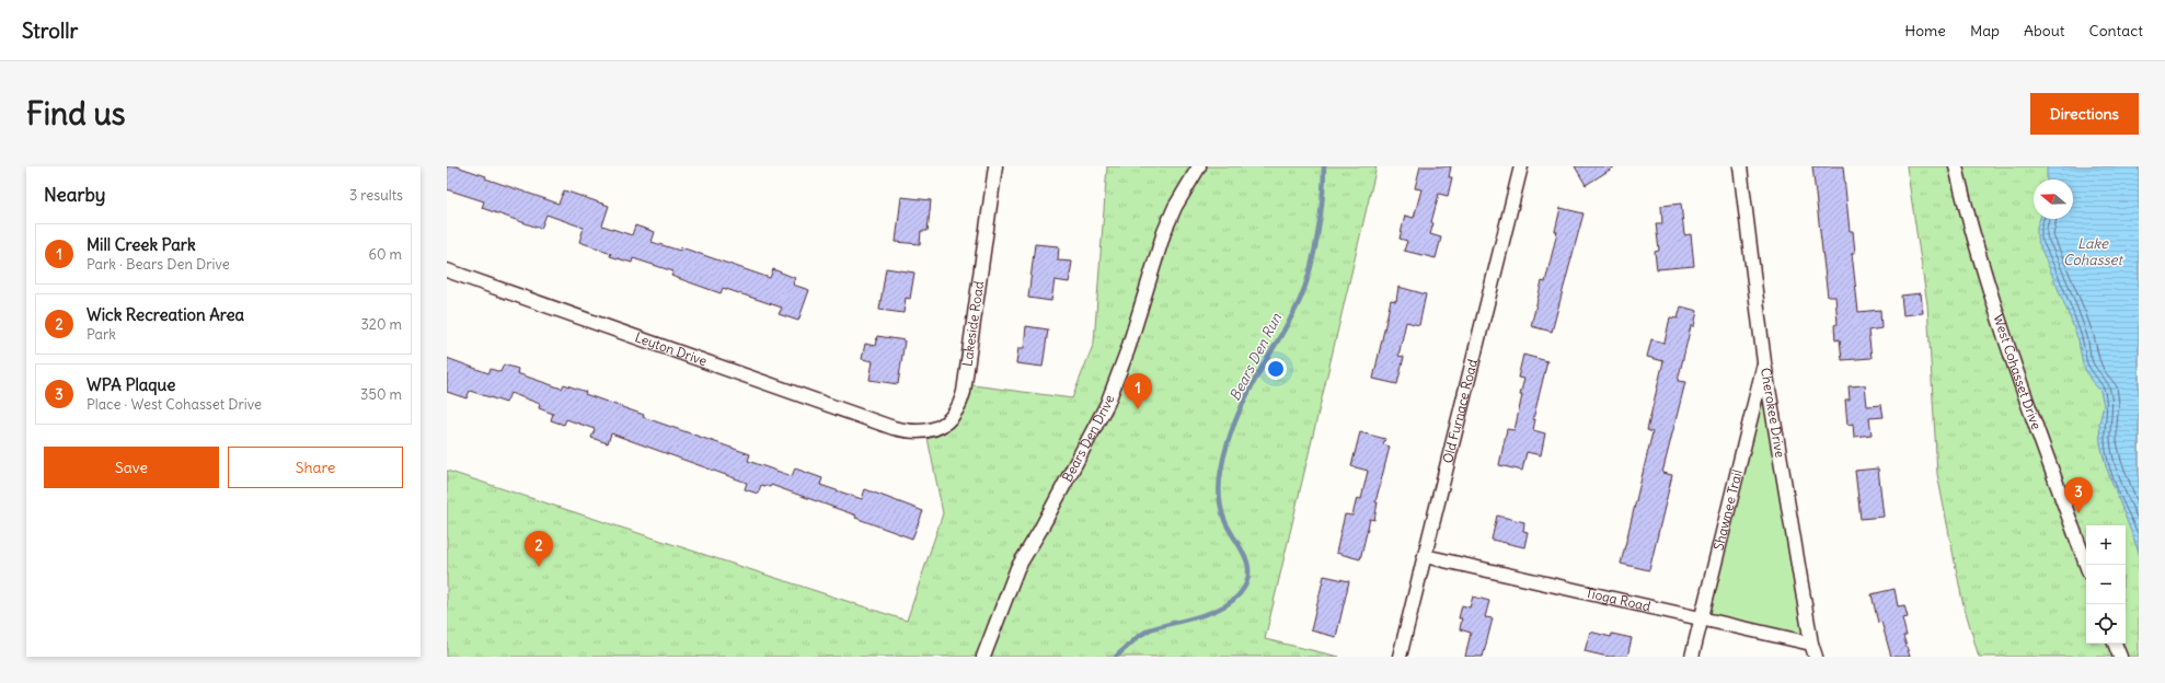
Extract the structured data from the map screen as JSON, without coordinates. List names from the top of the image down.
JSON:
{
  "streets": {
    "street": [
      "Lakeside Road",
      "Leyton Drive",
      "West Cohasset Drive",
      "Old Furnace Road",
      "Cherokee Drive",
      "Bears Den Drive",
      "Shawnee Trail",
      "Tioga Road"
    ]
  },
  "crossings": [
    ["Lakeside Road", "Leyton Drive"],
    ["Old Furnace Road", "Tioga Road"],
    ["Cherokee Drive", "Shawnee Trail"],
    ["Cherokee Drive", "Tioga Road"],
    ["Shawnee Trail", "Tioga Road"]
  ],
  "water": ["Lake Cohasset", "Bears Den Run"],
  "north": "left",
  "page": {
    "header": "Strollr",
    "nav": [
      "Home",
      "Map",
      "About",
      "Contact"
    ],
    "buttons": [
      "Directions",
      ["Save", "Share"]
    ],
    "title": "Find us",
    "heading": ["Nearby", "3 results"],
    "list": [
      {
        "mark": "1",
        "name": "Mill Creek Park",
        "note": "Park · Bears Den Drive",
        "value": "60 m"
      },
      {
        "mark": "2",
        "name": "Wick Recreation Area",
        "note": "Park",
        "value": "320 m"
      },
      {
        "mark": "3",
        "name": "WPA Plaque",
        "note": "Place · West Cohasset Drive",
        "value": "350 m"
      }
    ],
    "pins": ["1", "3", "2"],
    "map_buttons": ["+", "−"]
  }
}
